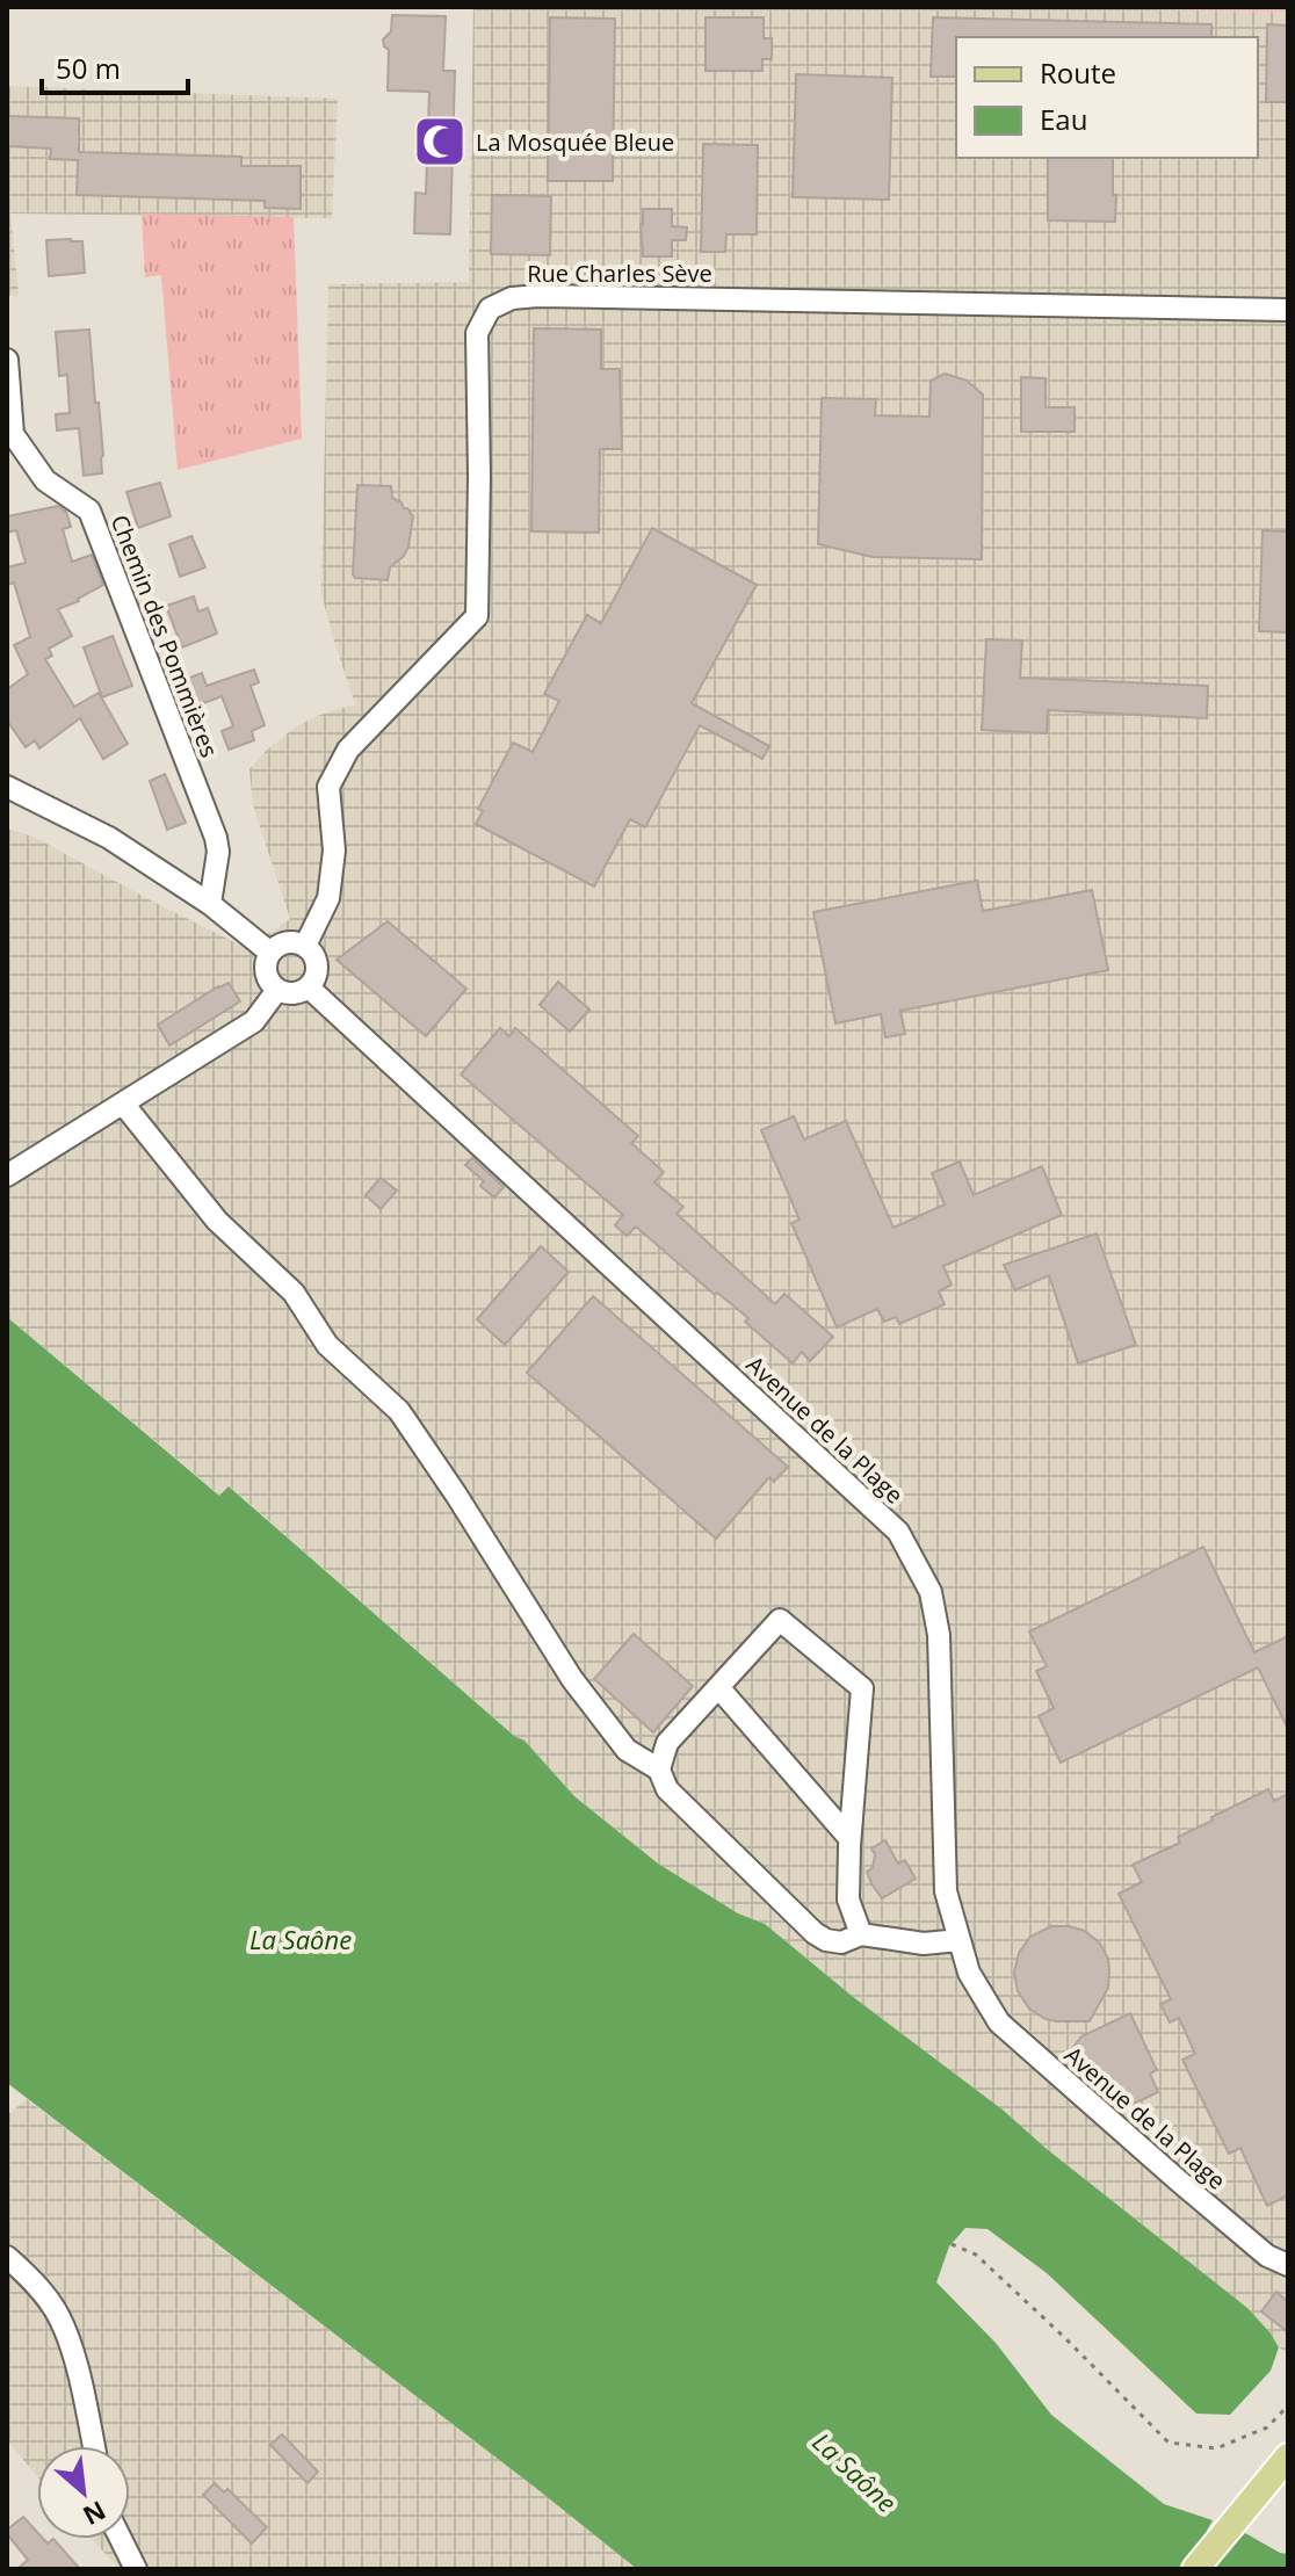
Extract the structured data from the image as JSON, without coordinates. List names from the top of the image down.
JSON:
{
  "streets": {
    "street": ["Rue Charles Sève", "Chemin des Pommières", "Avenue de la Plage"]
  },
  "crossings": [
    ["Rue Charles Sève", "Avenue de la Plage"]
  ],
  "water": ["La Saône"],
  "places": {
    "mosque": ["La Mosquée Bleue"]
  },
  "legend": ["Route", "Eau"],
  "scale_bar": "50 m",
  "north": "bottom right"
}
